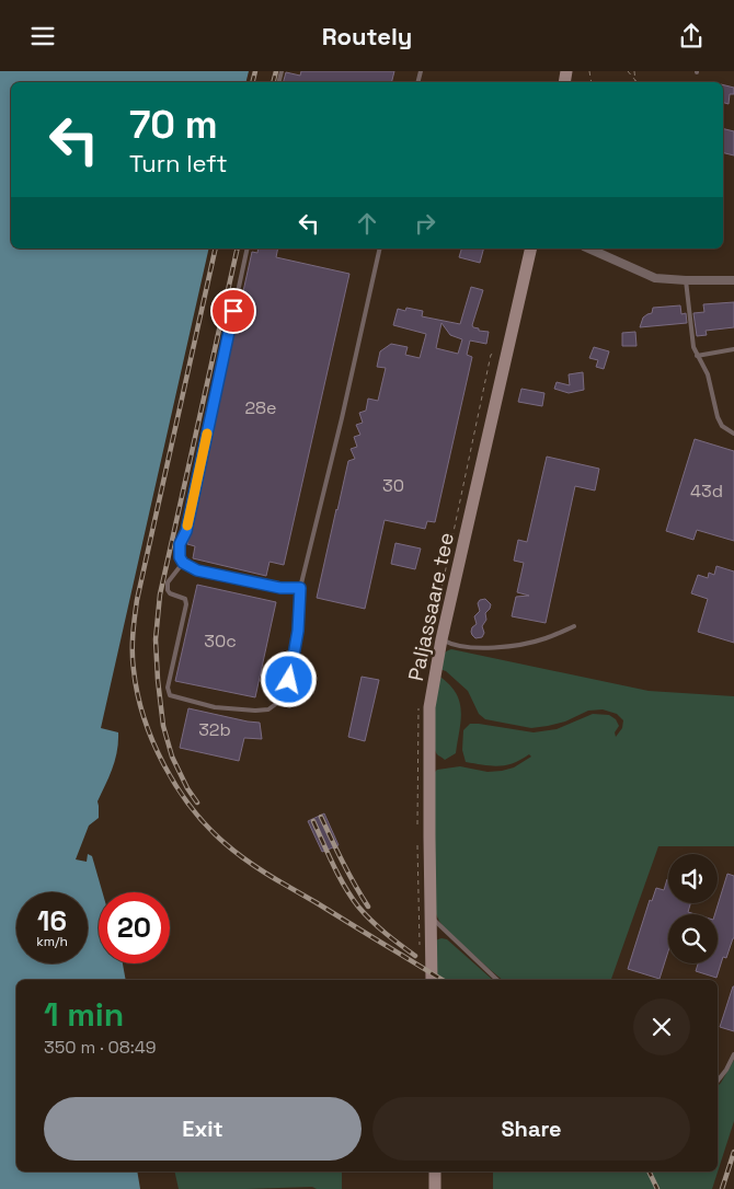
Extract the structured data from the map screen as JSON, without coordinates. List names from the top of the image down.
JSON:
{
  "streets": {
    "street": ["Paljassaare tee"]
  },
  "house_numbers": [
    "28e",
    "30",
    "43d",
    "30c",
    "32b"
  ],
  "page": {
    "header": "Routely",
    "turn": ["70 m", "Turn left"],
    "speed": "16 km/h",
    "limit": "20",
    "heading": ["1 min", "350 m · 08:49"],
    "buttons": ["Exit", "Share"]
  }
}
